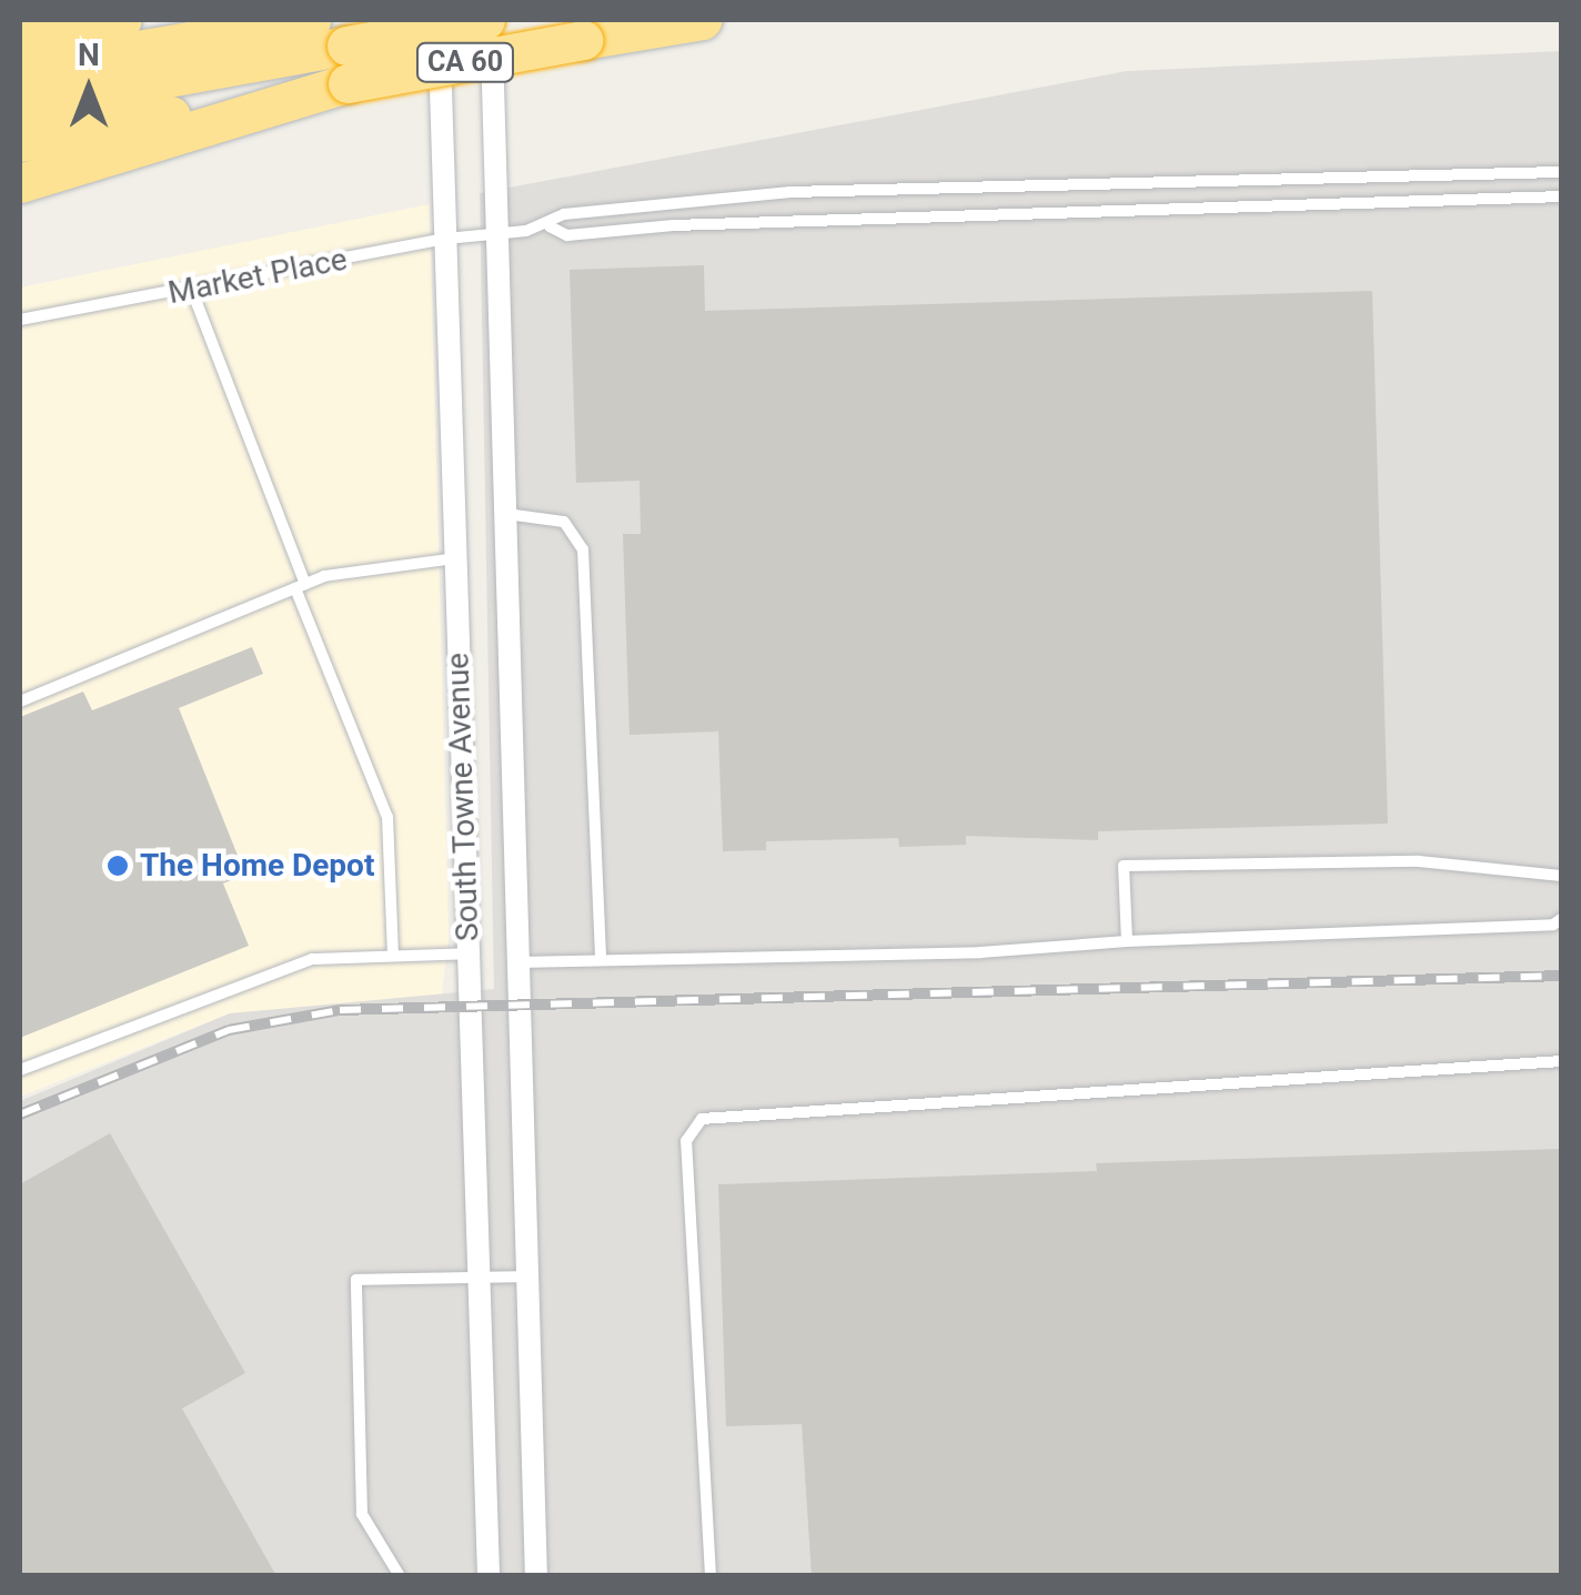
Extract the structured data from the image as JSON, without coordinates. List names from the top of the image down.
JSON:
{
  "streets": {
    "highway": ["CA 60"],
    "street": ["South Towne Avenue"],
    "lane": ["Market Place"]
  },
  "crossings": [
    ["Market Place", "South Towne Avenue"]
  ],
  "places": ["The Home Depot"],
  "north": "top"
}
